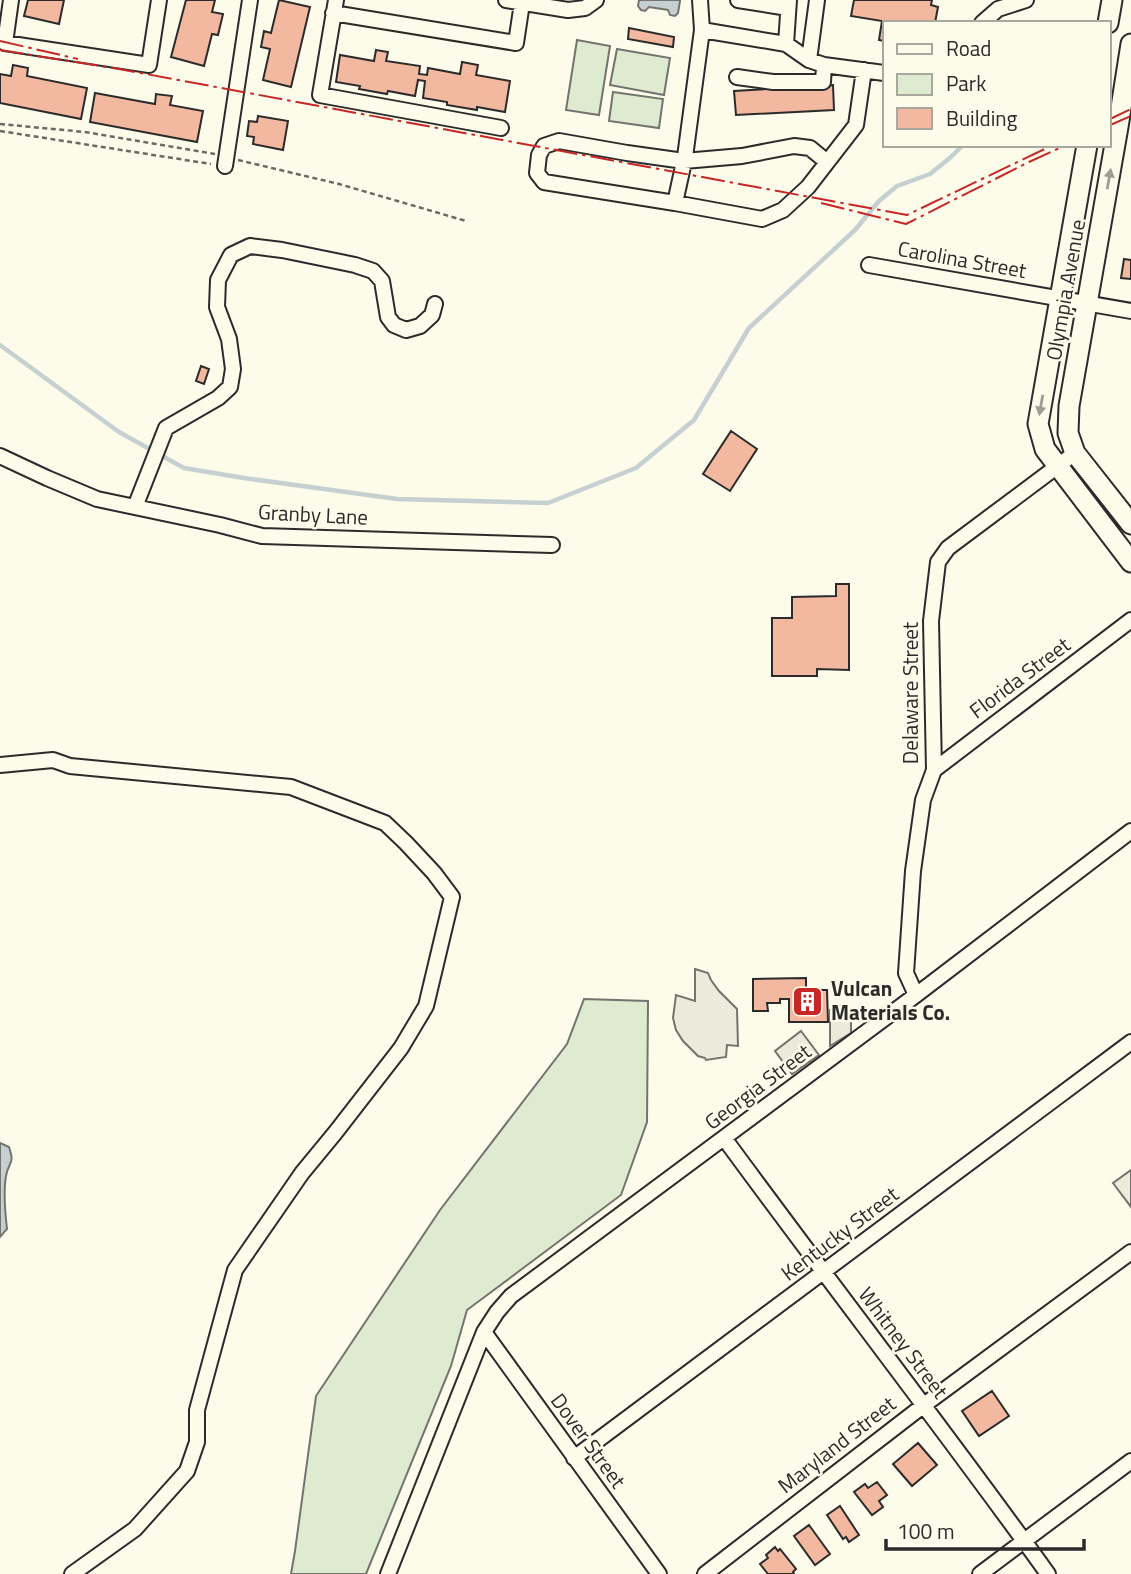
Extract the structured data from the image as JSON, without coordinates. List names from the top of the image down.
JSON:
{
  "streets": {
    "main road": ["Olympia Avenue"],
    "street": [
      "Carolina Street",
      "Granby Lane",
      "Florida Street",
      "Delaware Street",
      "Georgia Street",
      "Kentucky Street",
      "Whitney Street",
      "Dover Street",
      "Maryland Street"
    ]
  },
  "crossings": [
    ["Carolina Street", "Olympia Avenue"],
    ["Olympia Avenue", "Delaware Street"],
    ["Florida Street", "Delaware Street"],
    ["Delaware Street", "Georgia Street"],
    ["Georgia Street", "Whitney Street"],
    ["Georgia Street", "Dover Street"],
    ["Kentucky Street", "Whitney Street"],
    ["Kentucky Street", "Dover Street"],
    ["Whitney Street", "Maryland Street"]
  ],
  "places": {
    "building": ["Vulcan Materials Co."]
  },
  "legend": ["Road", "Park", "Building"],
  "scale_bar": "100 m"
}
